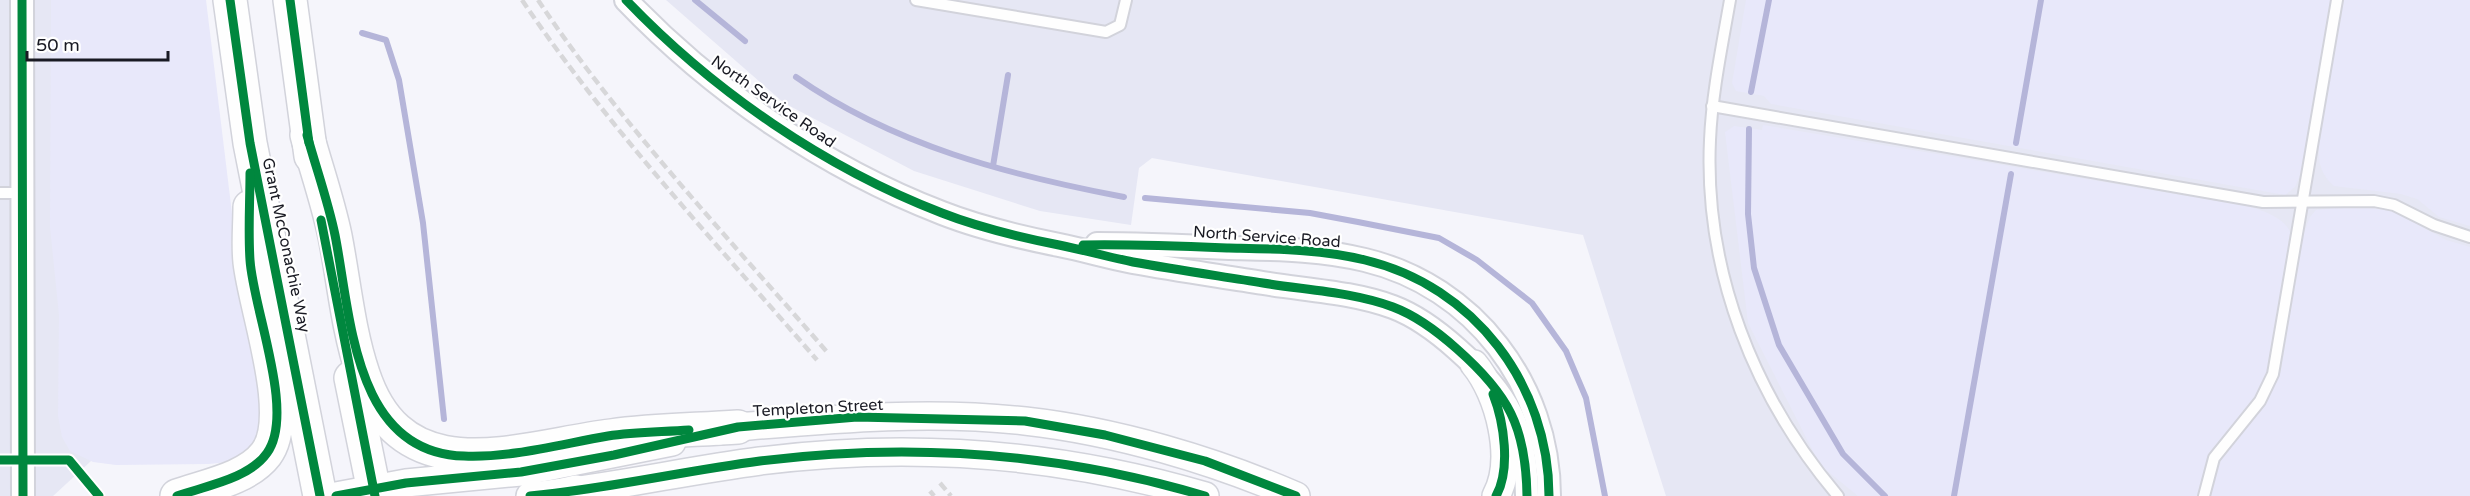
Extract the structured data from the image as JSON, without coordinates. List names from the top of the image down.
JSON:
{
  "streets": {
    "main road": ["Grant McConachie Way"],
    "street": ["North Service Road", "Templeton Street"]
  },
  "scale_bar": "50 m"
}
